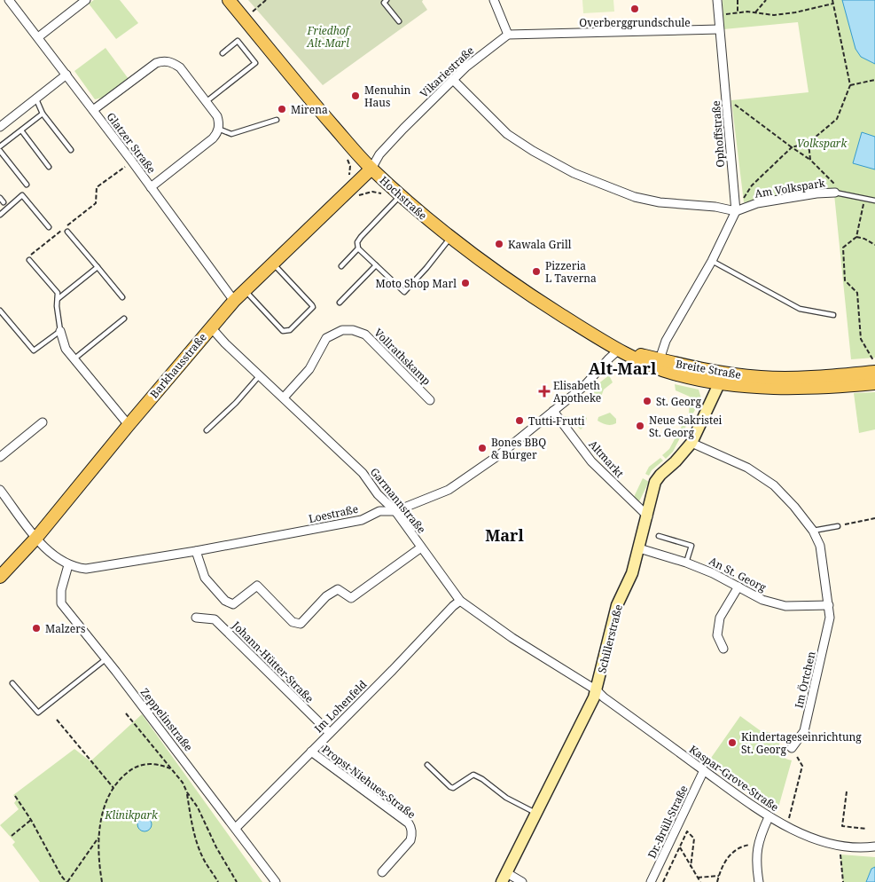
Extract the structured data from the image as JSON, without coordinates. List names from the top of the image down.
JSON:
{
  "streets": {
    "main road": ["Hochstraße", "Barkhausstraße", "Breite Straße"],
    "street": [
      "Vikariestraße",
      "Ophoffstraße",
      "Glatzer Straße",
      "Am Volkspark",
      "Vollrathskamp",
      "Altmarkt",
      "Garmannstraße",
      "Loestraße",
      "An St. Georg",
      "Schillerstraße",
      "Johann-Hütter-Straße",
      "Im Örtchen",
      "Im Lohenfeld",
      "Zeppelinstraße",
      "Kaspar-Grove-Straße",
      "Propst-Niehues-Straße",
      "Dr.-Brüll-Straße"
    ]
  },
  "crossings": [
    ["Vikariestraße", "Hochstraße"],
    ["Vikariestraße", "Barkhausstraße"],
    ["Ophoffstraße", "Am Volkspark"],
    ["Glatzer Straße", "Barkhausstraße"],
    ["Hochstraße", "Barkhausstraße"],
    ["Hochstraße", "Breite Straße"],
    ["Hochstraße", "Loestraße"],
    ["Vollrathskamp", "Garmannstraße"],
    ["Barkhausstraße", "Garmannstraße"],
    ["Barkhausstraße", "Loestraße"],
    ["Breite Straße", "Loestraße"],
    ["Breite Straße", "Schillerstraße"],
    ["Altmarkt", "Loestraße"],
    ["Altmarkt", "Schillerstraße"],
    ["Garmannstraße", "Loestraße"],
    ["Garmannstraße", "Schillerstraße"],
    ["Garmannstraße", "Im Lohenfeld"],
    ["Garmannstraße", "Kaspar-Grove-Straße"],
    ["Loestraße", "Zeppelinstraße"],
    ["An St. Georg", "Schillerstraße"],
    ["An St. Georg", "Im Örtchen"],
    ["Schillerstraße", "Im Örtchen"],
    ["Schillerstraße", "Kaspar-Grove-Straße"],
    ["Johann-Hütter-Straße", "Im Lohenfeld"],
    ["Im Lohenfeld", "Zeppelinstraße"],
    ["Im Lohenfeld", "Propst-Niehues-Straße"],
    ["Kaspar-Grove-Straße", "Dr.-Brüll-Straße"]
  ],
  "districts": ["Alt-Marl", "Marl"],
  "parks": ["Friedhof Alt-Marl", "Volkspark", "Klinikpark"],
  "places": {
    "other": [
      "Overberggrundschule",
      "Menuhin Haus",
      "Mirena",
      "Kawala Grill",
      "Pizzeria L Taverna",
      "Moto Shop Marl",
      "St. Georg",
      "Tutti-Frutti",
      "Neue Sakristei St. Georg",
      "Bones BBQ & Burger",
      "Malzers",
      "Kindertageseinrichtung St. Georg"
    ],
    "health": ["Elisabeth Apotheke"]
  }
}
